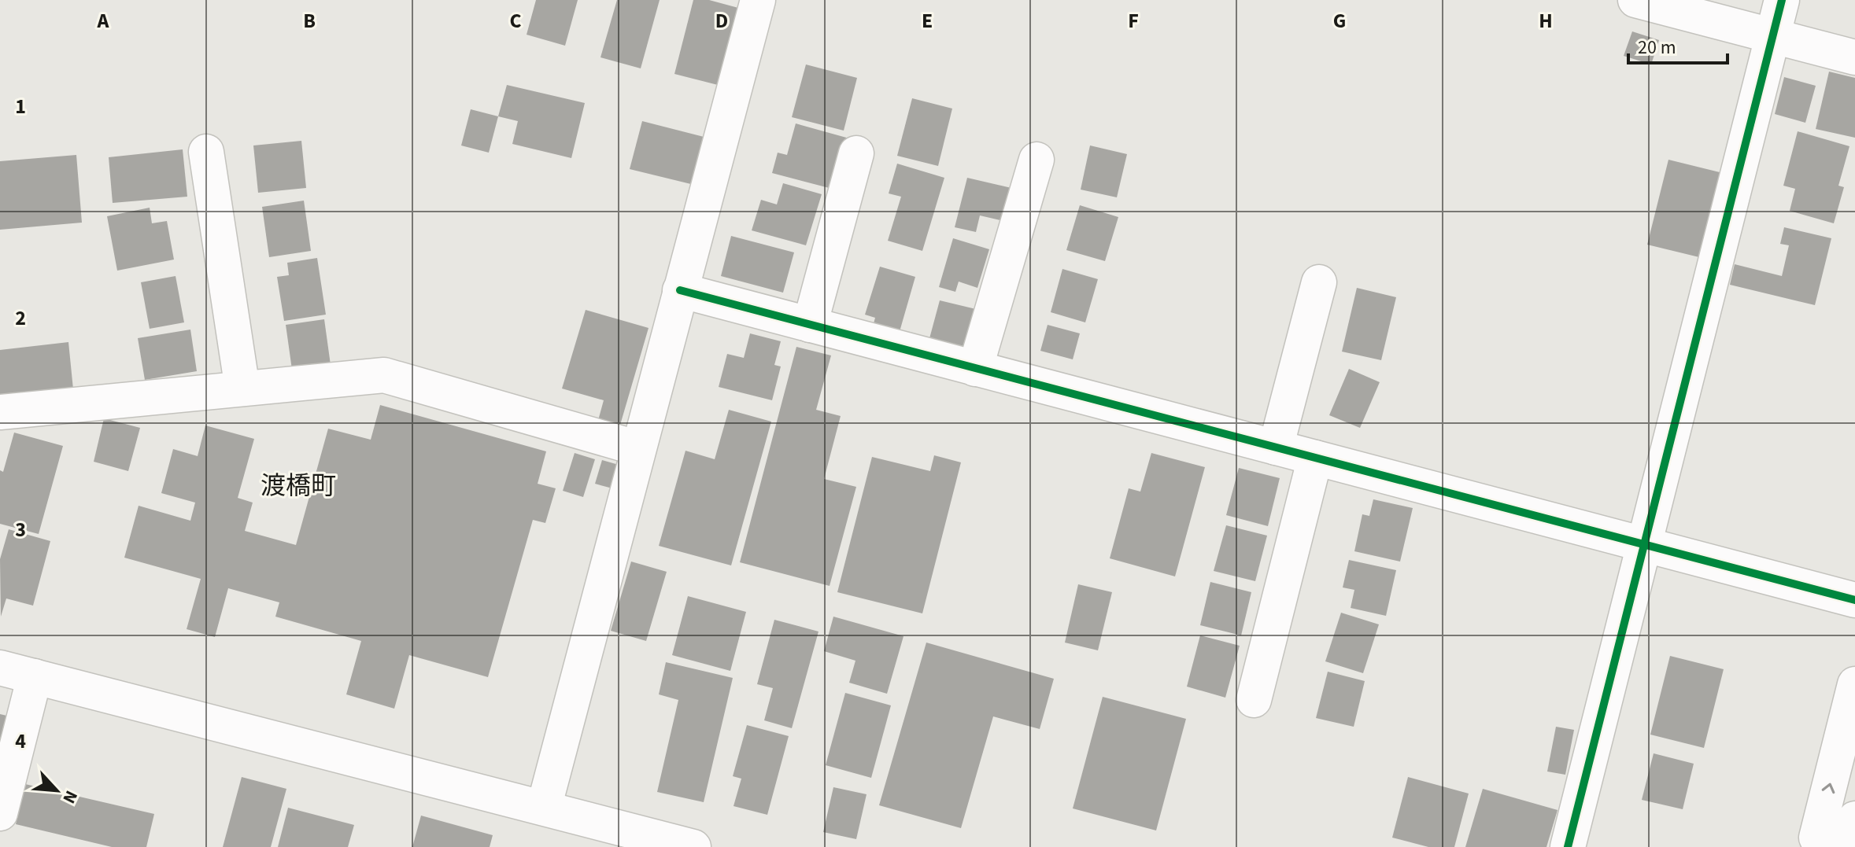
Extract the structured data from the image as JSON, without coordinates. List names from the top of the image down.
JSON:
{
  "districts": ["渡橋町"],
  "scale_bar": "20 m",
  "north": "bottom right",
  "grid": {
    "columns": [
      "A",
      "B",
      "C",
      "D",
      "E",
      "F",
      "G",
      "H"
    ],
    "rows": [
      "1",
      "2",
      "3",
      "4"
    ]
  }
}
